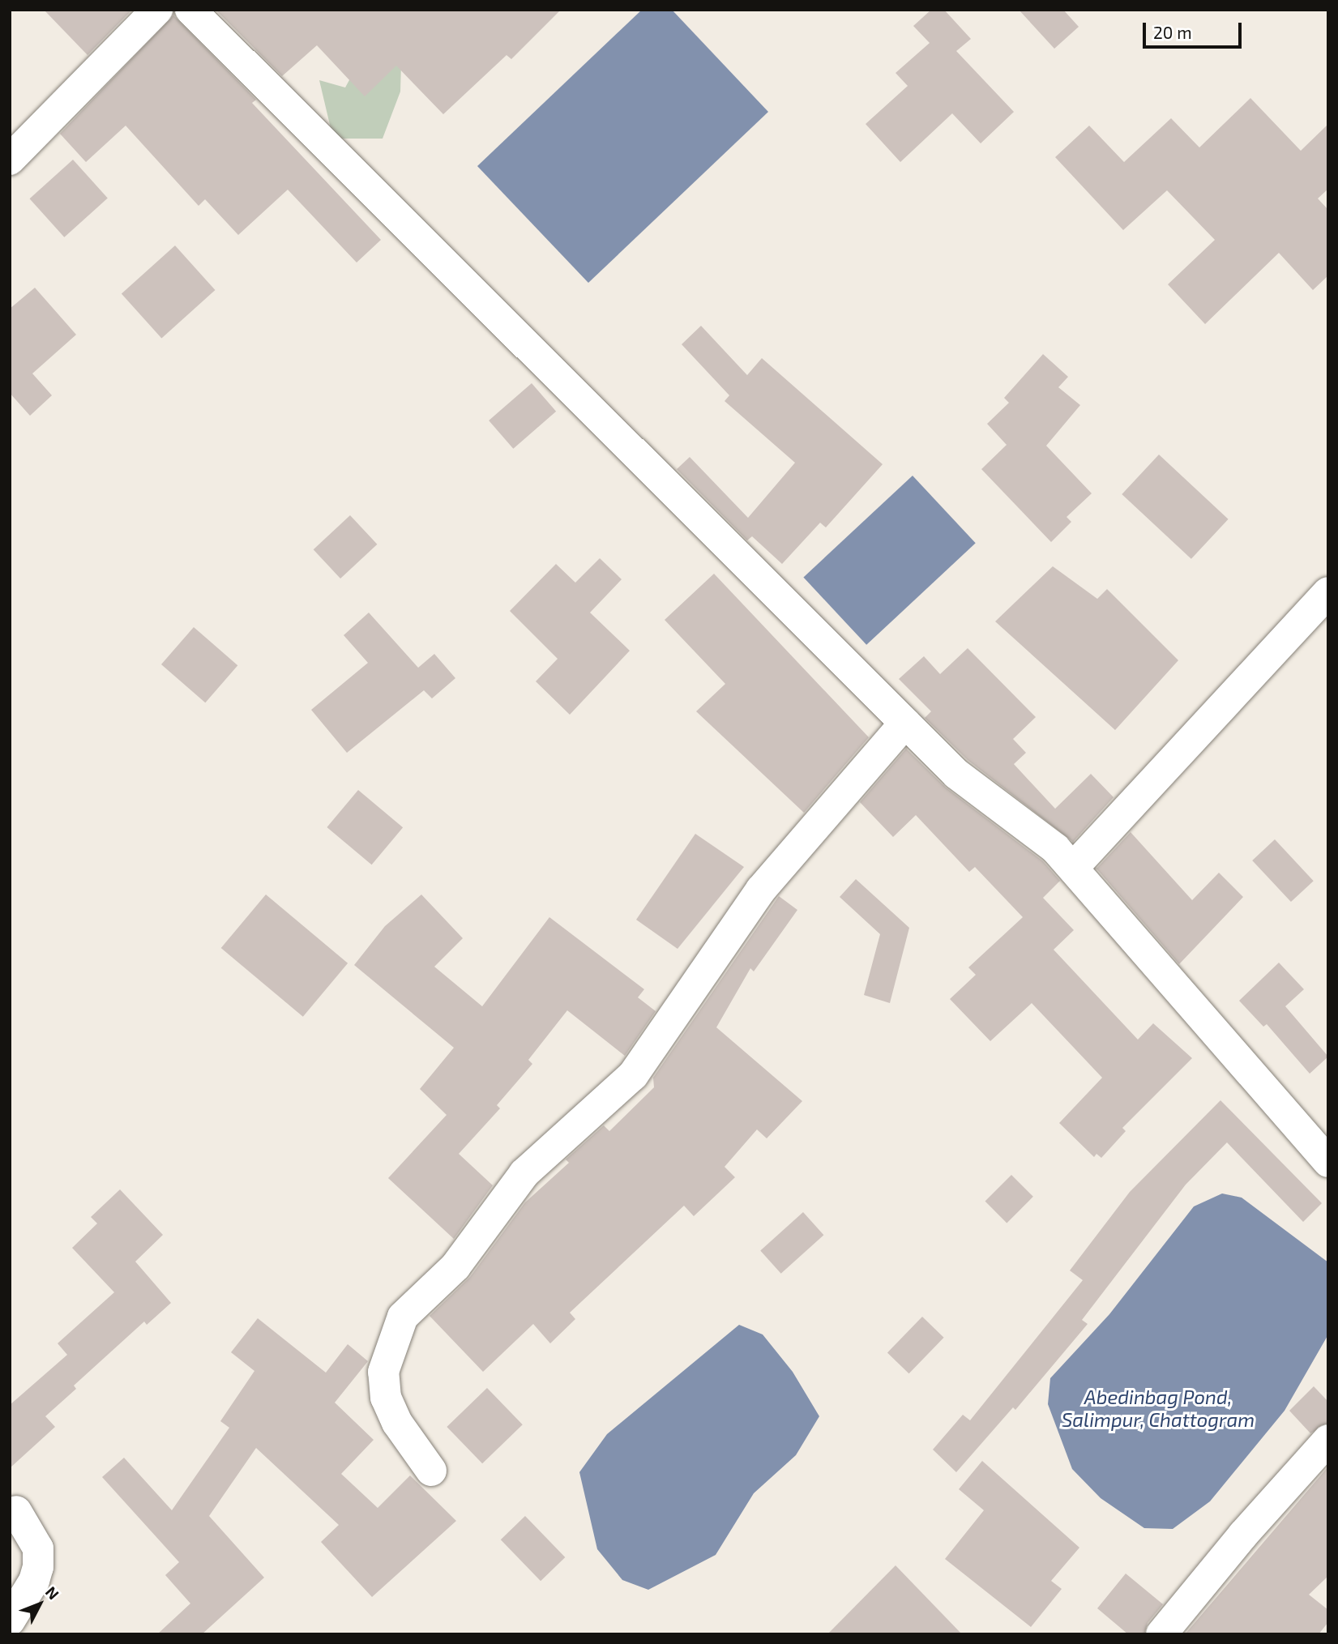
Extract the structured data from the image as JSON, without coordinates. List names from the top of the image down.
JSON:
{
  "water": ["Abedinbag Pond, Salimpur, Chattogram"],
  "scale_bar": "20 m",
  "north": "top right"
}
